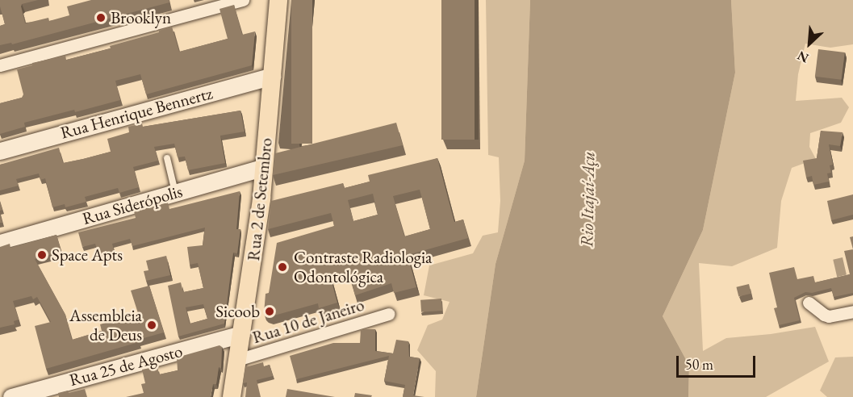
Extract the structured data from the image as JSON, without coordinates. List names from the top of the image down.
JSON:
{
  "streets": {
    "main road": ["Rua 2 de Setembro"],
    "street": [
      "Rua Henrique Bennertz",
      "Rua Siderópolis",
      "Rua 10 de Janeiro",
      "Rua 25 de Agosto"
    ]
  },
  "crossings": [
    ["Rua Henrique Bennertz", "Rua 2 de Setembro"],
    ["Rua 2 de Setembro", "Rua Siderópolis"],
    ["Rua 2 de Setembro", "Rua 10 de Janeiro"],
    ["Rua 2 de Setembro", "Rua 25 de Agosto"]
  ],
  "water": ["Rio Itajaí-Açu"],
  "places": [
    "Brooklyn",
    "Space Apts",
    "Contraste Radiologia Odontológica",
    "Sicoob",
    "Assembleia de Deus"
  ],
  "scale_bar": "50 m",
  "north": "bottom left"
}
